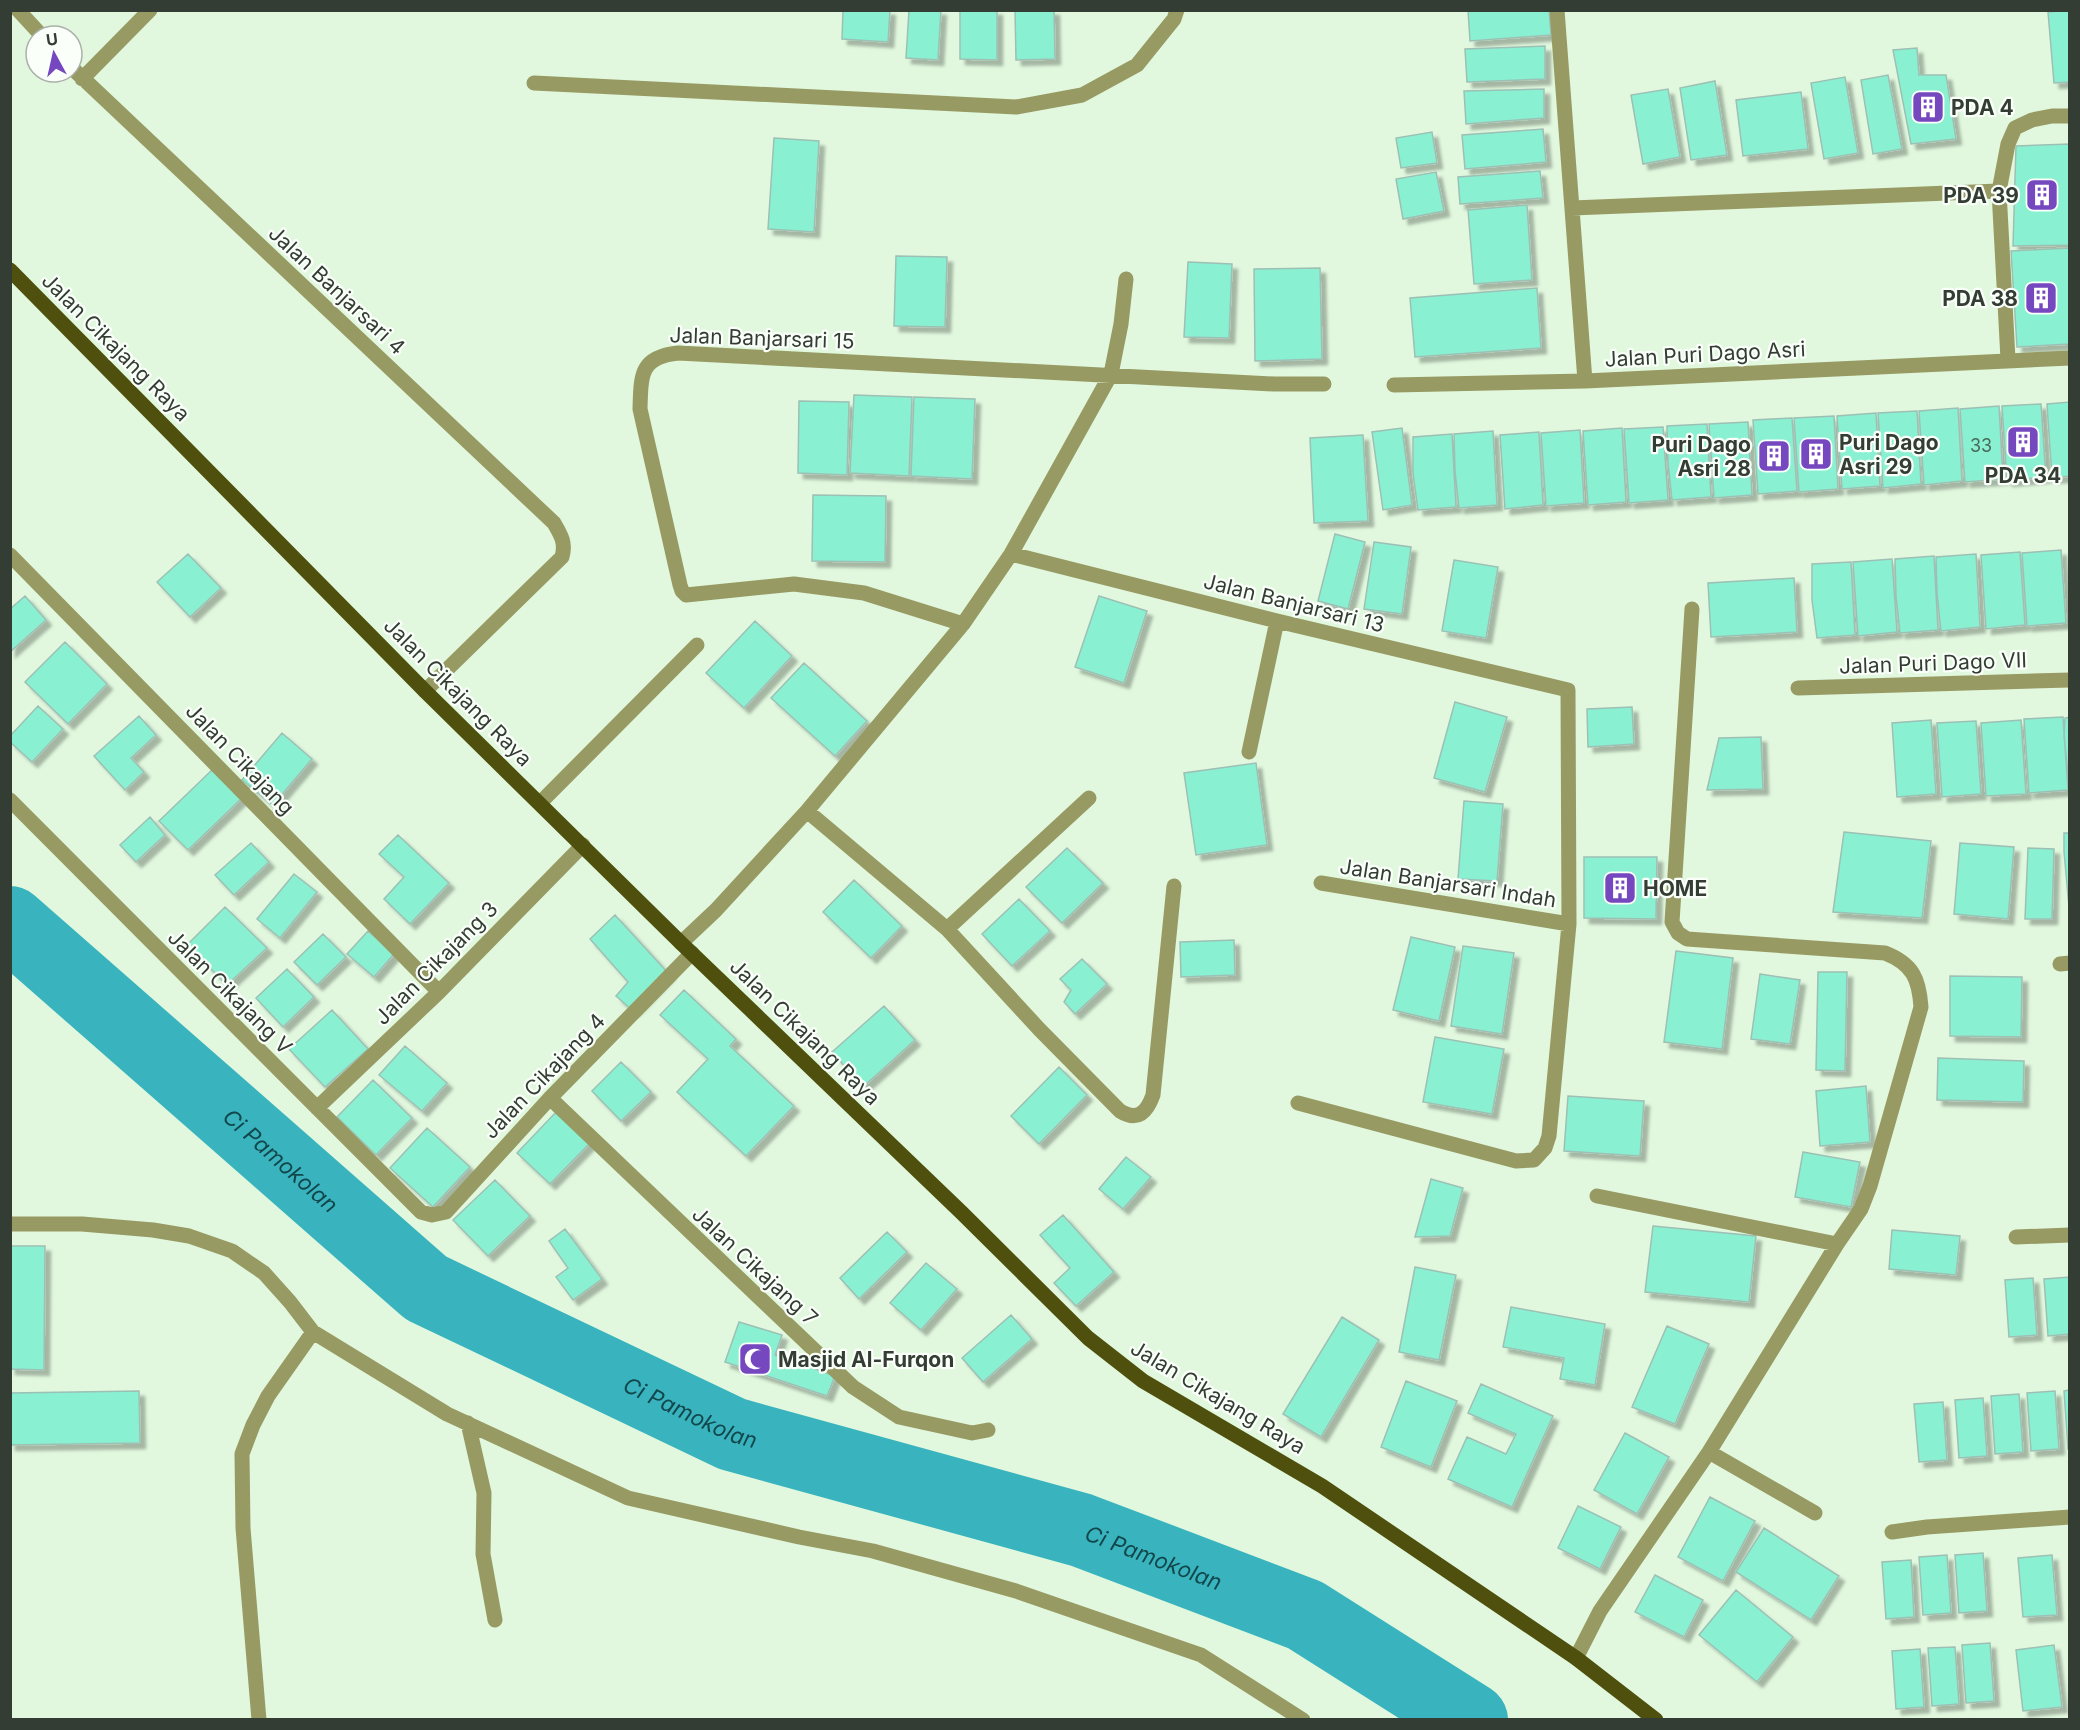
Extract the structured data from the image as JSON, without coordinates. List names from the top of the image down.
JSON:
{
  "streets": {
    "main road": ["Jalan Cikajang Raya"],
    "street": [
      "Jalan Banjarsari 4",
      "Jalan Banjarsari 15",
      "Jalan Puri Dago Asri",
      "Jalan Banjarsari 13",
      "Jalan Puri Dago VII",
      "Jalan Cikajang",
      "Jalan Banjarsari Indah",
      "Jalan Cikajang 3",
      "Jalan Cikajang V",
      "Jalan Cikajang 4",
      "Jalan Cikajang 7"
    ]
  },
  "crossings": [
    ["Jalan Banjarsari 4", "Jalan Cikajang Raya"],
    ["Jalan Banjarsari 15", "Jalan Cikajang 4"],
    ["Jalan Cikajang Raya", "Jalan Cikajang 3"],
    ["Jalan Cikajang Raya", "Jalan Cikajang 4"],
    ["Jalan Banjarsari 13", "Jalan Banjarsari Indah"],
    ["Jalan Banjarsari 13", "Jalan Cikajang 4"],
    ["Jalan Cikajang", "Jalan Cikajang 3"],
    ["Jalan Cikajang 3", "Jalan Cikajang V"],
    ["Jalan Cikajang V", "Jalan Cikajang 4"],
    ["Jalan Cikajang 4", "Jalan Cikajang 7"]
  ],
  "water": ["Ci Pamokolan"],
  "places": {
    "building": [
      "PDA 4",
      "PDA 39",
      "PDA 38",
      "PDA 34",
      "Puri Dago Asri 29",
      "Puri Dago Asri 28",
      "HOME"
    ],
    "mosque": ["Masjid Al-Furqon"]
  },
  "house_numbers": ["33"],
  "north": "top"
}
